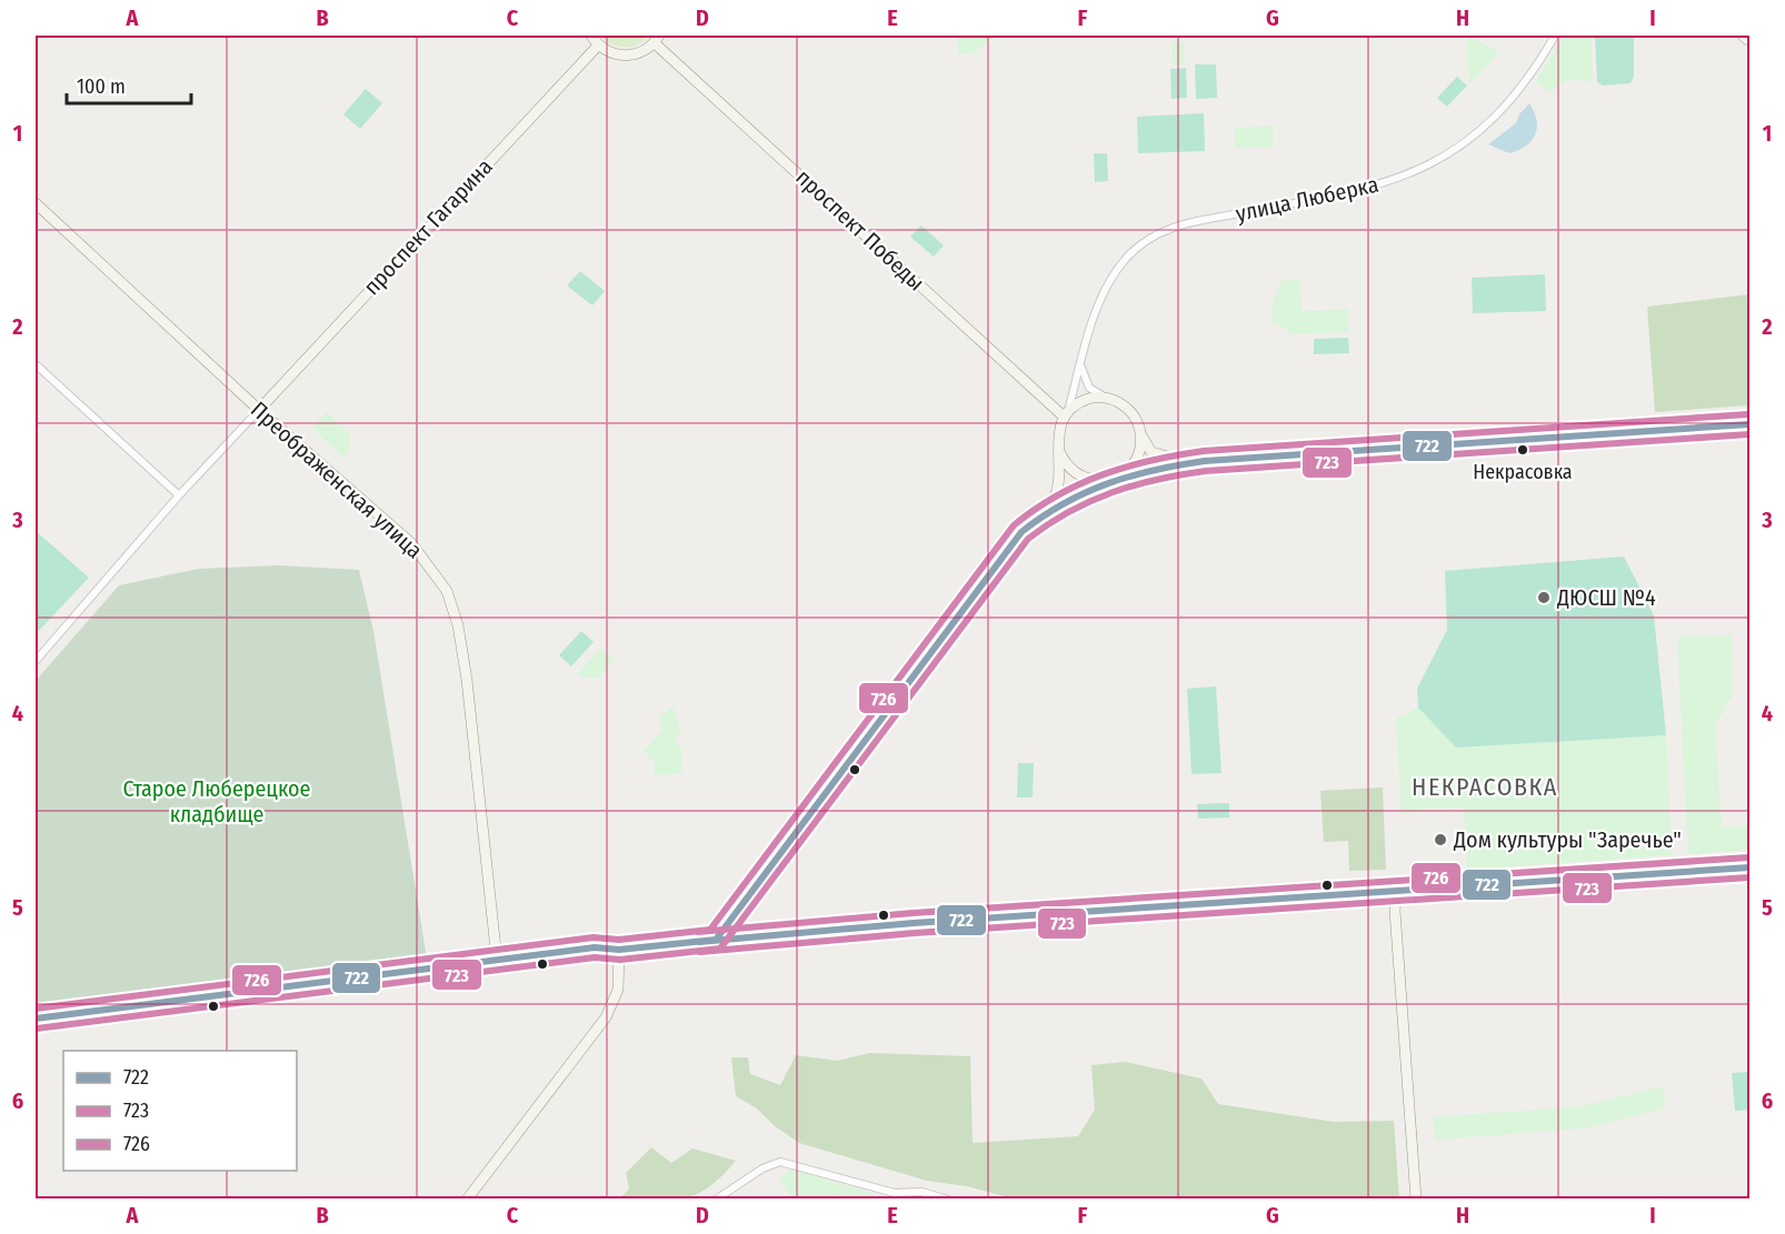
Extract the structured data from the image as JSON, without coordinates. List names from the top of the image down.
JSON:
{
  "streets": {
    "street": [
      "улица Люберка",
      "проспект Гагарина",
      "проспект Победы",
      "Преображенская улица"
    ]
  },
  "crossings": [
    ["улица Люберка", "проспект Победы"],
    ["проспект Гагарина", "Преображенская улица"]
  ],
  "districts": ["НЕКРАСОВКА"],
  "parks": ["Старое Люберецкое кладбище"],
  "places": ["Некрасовка", "ДЮСШ №4", "Дом культуры \"Заречье\""],
  "lines": ["transit line 726", "transit line 722", "transit line 723"],
  "legend": ["722", "723", "726"],
  "scale_bar": "100 m",
  "grid": {
    "columns": [
      "A",
      "B",
      "C",
      "D",
      "E",
      "F",
      "G",
      "H",
      "I"
    ],
    "rows": [
      "1",
      "2",
      "3",
      "4",
      "5",
      "6"
    ]
  }
}
